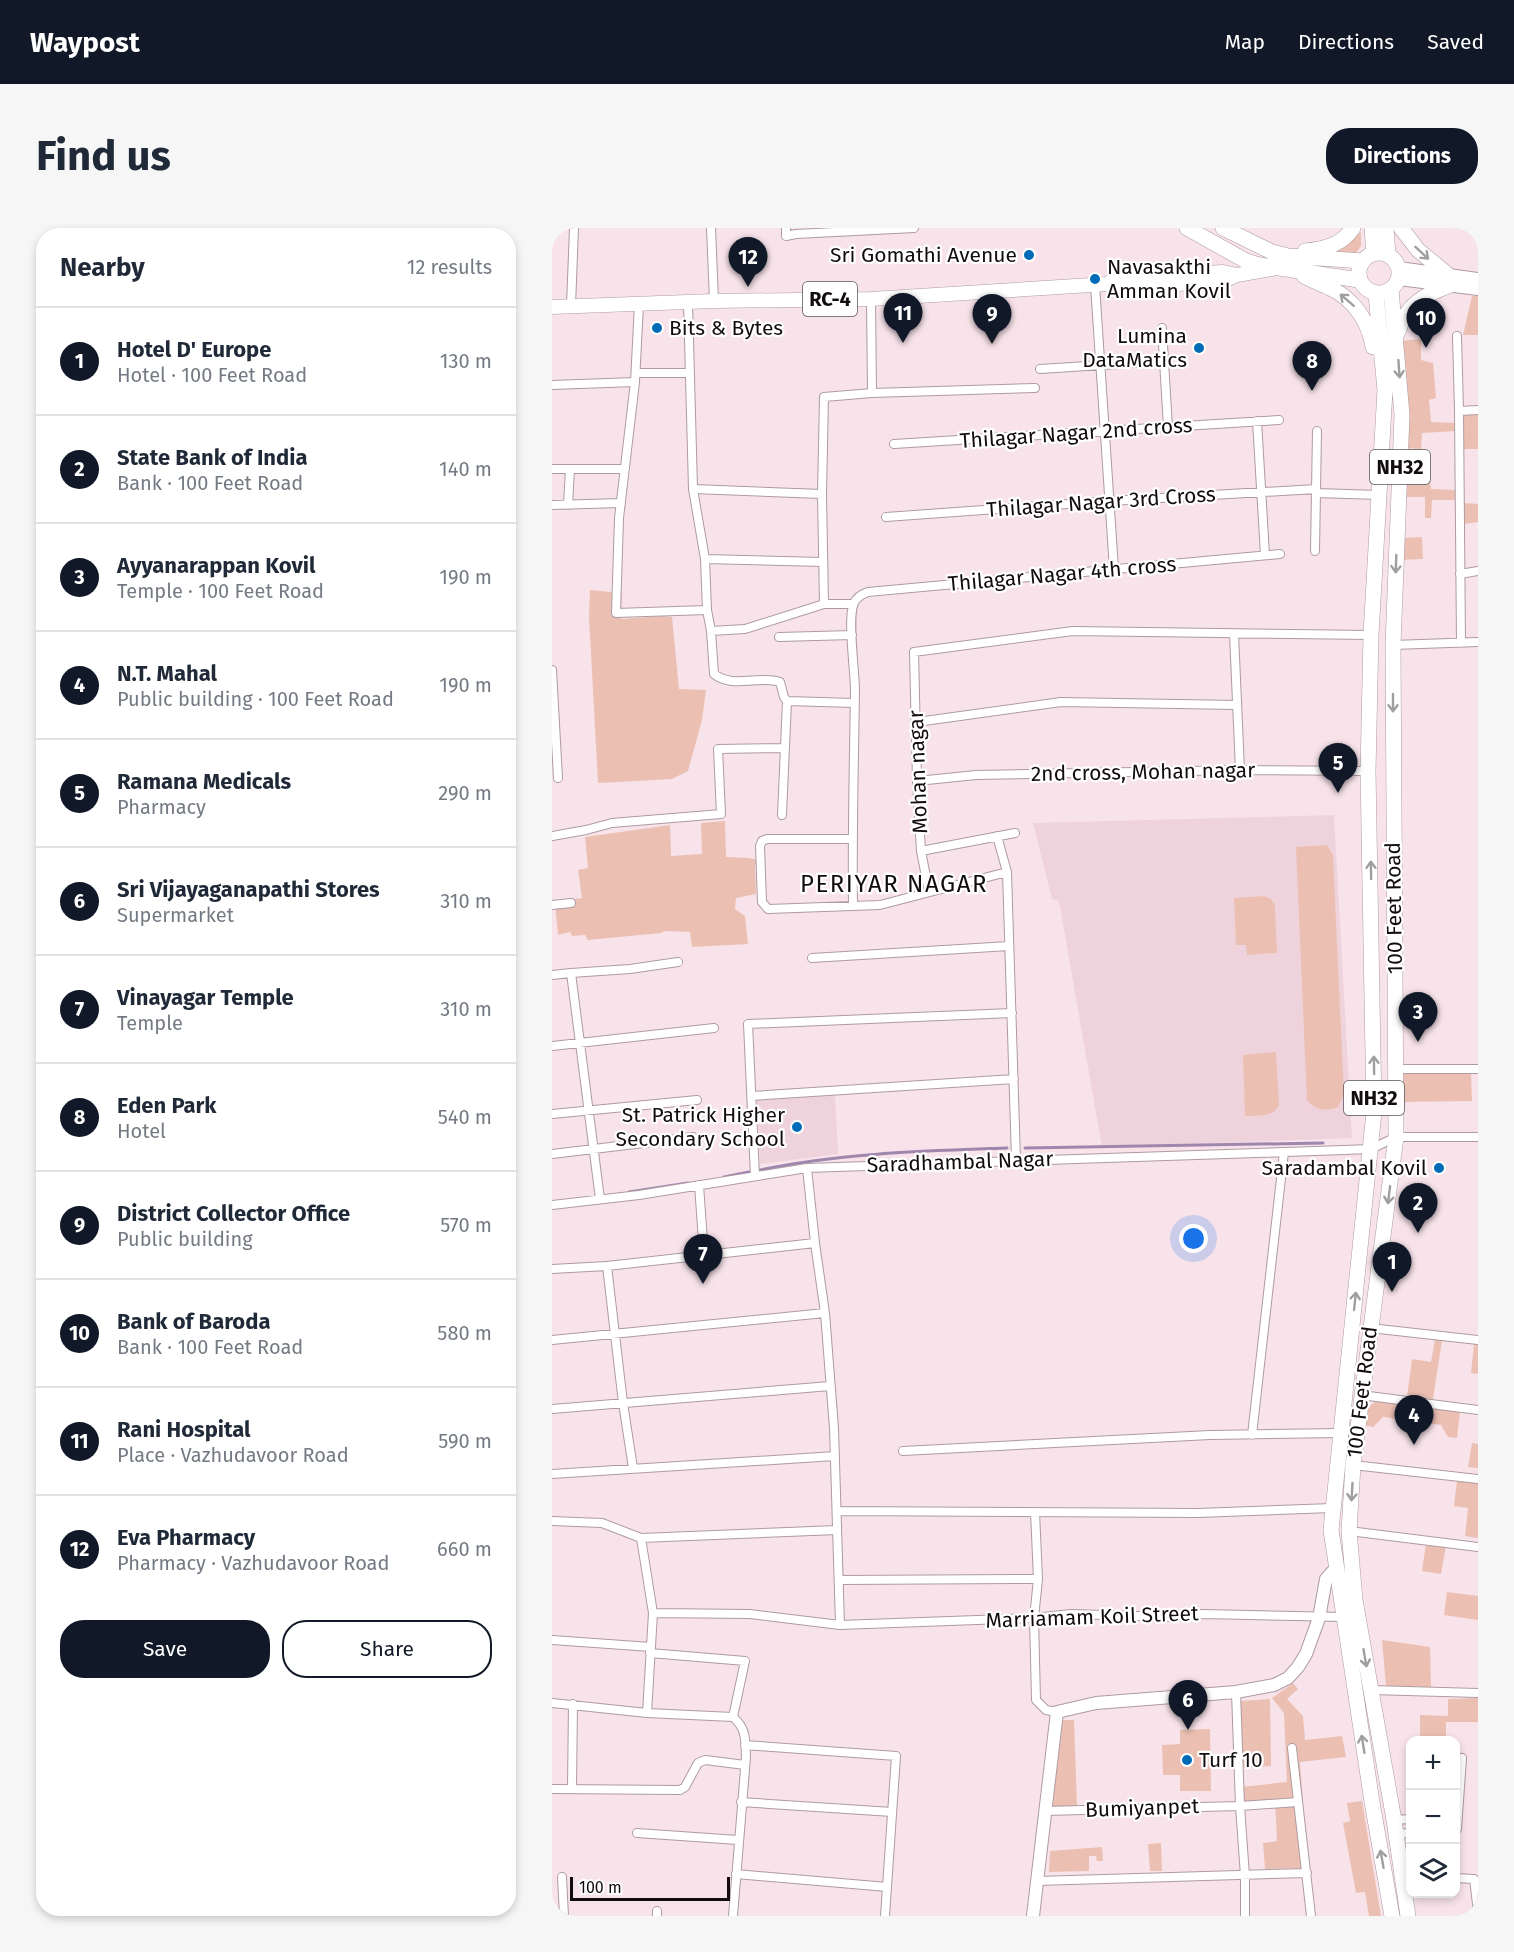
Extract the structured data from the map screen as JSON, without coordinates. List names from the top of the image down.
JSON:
{
  "streets": {
    "highway": ["NH32", "100 Feet Road"],
    "main road": ["RC-4"],
    "street": [
      "Thilagar Nagar 2nd cross",
      "Thilagar Nagar 3rd Cross",
      "Thilagar Nagar 4th cross",
      "Mohan nagar",
      "2nd cross, Mohan nagar",
      "Saradhambal Nagar",
      "Marriamam Koil Street",
      "Bumiyanpet"
    ]
  },
  "crossings": [
    ["Thilagar Nagar 3rd Cross", "100 Feet Road"],
    ["Mohan nagar", "2nd cross, Mohan nagar"],
    ["2nd cross, Mohan nagar", "100 Feet Road"],
    ["100 Feet Road", "Saradhambal Nagar"],
    ["100 Feet Road", "Marriamam Koil Street"]
  ],
  "districts": ["PERIYAR NAGAR"],
  "places": [
    "Sri Gomathi Avenue",
    "Navasakthi Amman Kovil",
    "Bits & Bytes",
    "Lumina DataMatics",
    "St. Patrick Higher Secondary School",
    "Saradambal Kovil",
    "Turf 10"
  ],
  "scale_bar": "100 m",
  "page": {
    "header": "Waypost",
    "nav": ["Map", "Directions", "Saved"],
    "buttons": [
      "Directions",
      ["Save", "Share"]
    ],
    "title": "Find us",
    "heading": ["Nearby", "12 results"],
    "pins": [
      "12",
      "11",
      "9",
      "10",
      "8",
      "5",
      "3",
      "2",
      "7",
      "1",
      "4",
      "6"
    ],
    "list": [
      {
        "mark": "1",
        "name": "Hotel D' Europe",
        "note": "Hotel · 100 Feet Road",
        "value": "130 m"
      },
      {
        "mark": "2",
        "name": "State Bank of India",
        "note": "Bank · 100 Feet Road",
        "value": "140 m"
      },
      {
        "mark": "3",
        "name": "Ayyanarappan Kovil",
        "note": "Temple · 100 Feet Road",
        "value": "190 m"
      },
      {
        "mark": "4",
        "name": "N.T. Mahal",
        "note": "Public building · 100 Feet Road",
        "value": "190 m"
      },
      {
        "mark": "5",
        "name": "Ramana Medicals",
        "note": "Pharmacy",
        "value": "290 m"
      },
      {
        "mark": "6",
        "name": "Sri Vijayaganapathi Stores",
        "note": "Supermarket",
        "value": "310 m"
      },
      {
        "mark": "7",
        "name": "Vinayagar Temple",
        "note": "Temple",
        "value": "310 m"
      },
      {
        "mark": "8",
        "name": "Eden Park",
        "note": "Hotel",
        "value": "540 m"
      },
      {
        "mark": "9",
        "name": "District Collector Office",
        "note": "Public building",
        "value": "570 m"
      },
      {
        "mark": "10",
        "name": "Bank of Baroda",
        "note": "Bank · 100 Feet Road",
        "value": "580 m"
      },
      {
        "mark": "11",
        "name": "Rani Hospital",
        "note": "Place · Vazhudavoor Road",
        "value": "590 m"
      },
      {
        "mark": "12",
        "name": "Eva Pharmacy",
        "note": "Pharmacy · Vazhudavoor Road",
        "value": "660 m"
      }
    ],
    "map_buttons": ["+", "−"],
    "scale": "100 m"
  }
}
